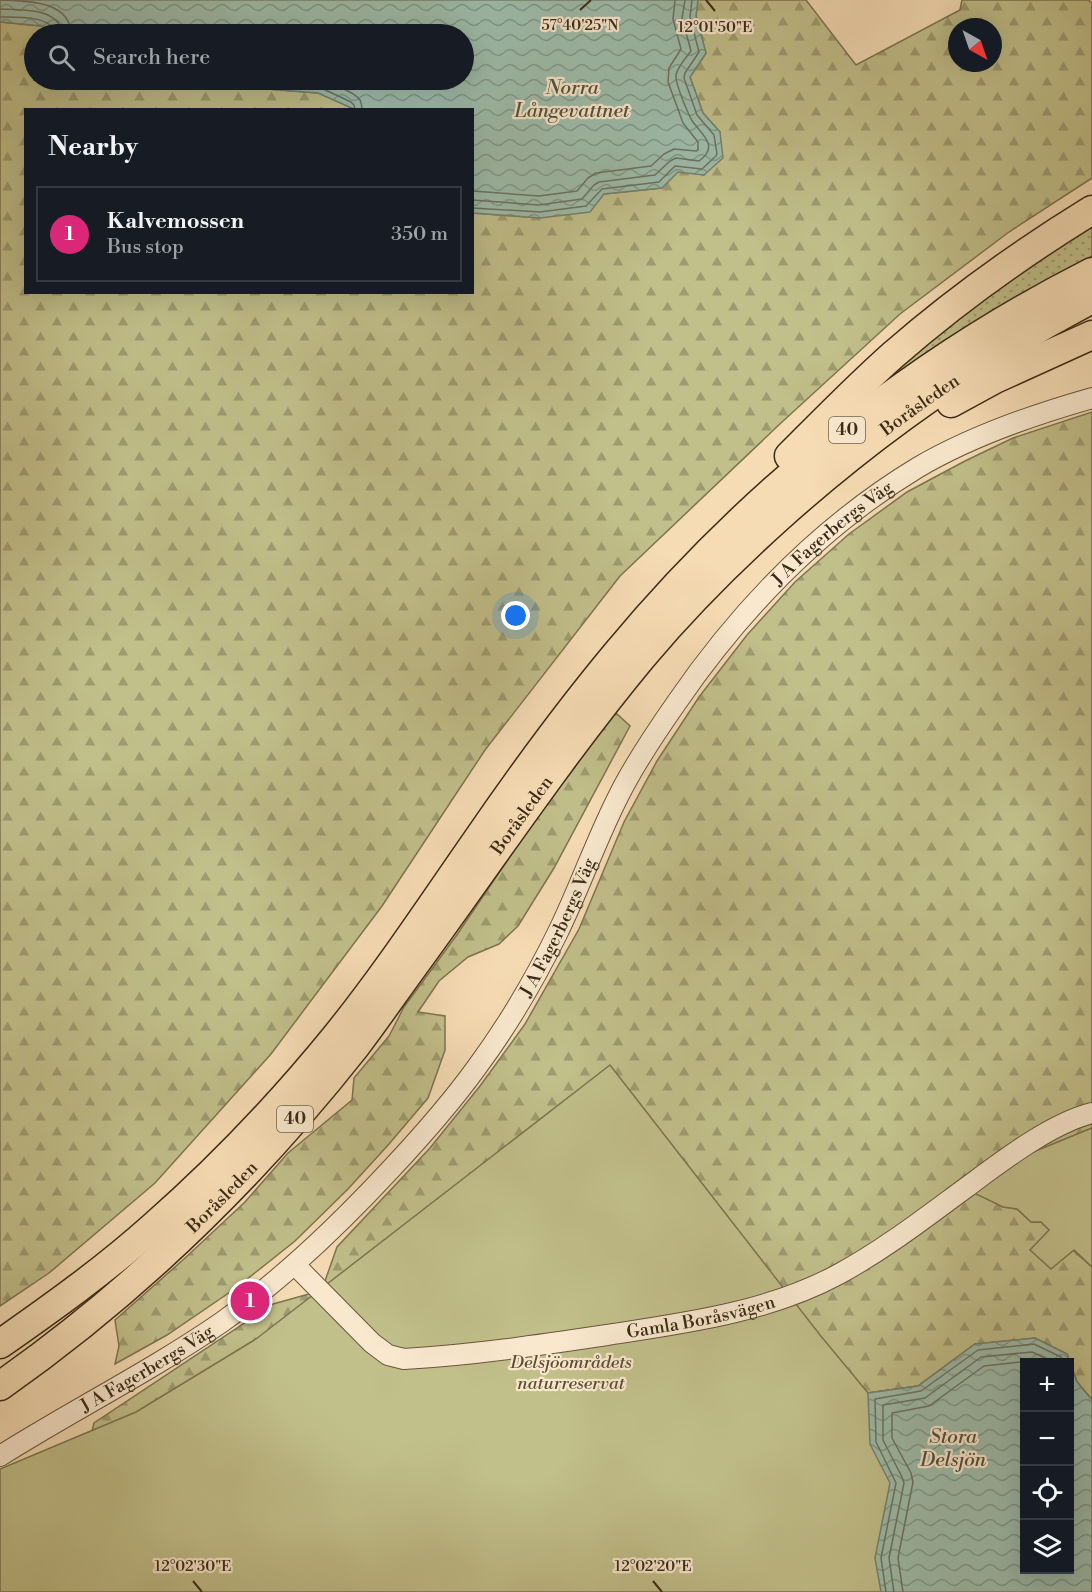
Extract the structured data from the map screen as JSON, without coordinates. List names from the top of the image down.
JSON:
{
  "streets": {
    "highway": ["Boråsleden", "40"],
    "street": ["J A Fagerbergs Väg", "Gamla Boråsvägen"]
  },
  "crossings": [
    ["J A Fagerbergs Väg", "Gamla Boråsvägen"]
  ],
  "water": ["Norra Långevattnet", "Stora Delsjön"],
  "parks": ["Delsjöområdets naturreservat"],
  "north": "bottom right",
  "page": {
    "search": "Search here",
    "heading": "Nearby",
    "list": [
      {
        "mark": "1",
        "name": "Kalvemossen",
        "note": "Bus stop",
        "value": "350 m"
      }
    ],
    "pins": "1",
    "map_buttons": ["+", "−"]
  },
  "coordinates": [
    "57°40'25\"N",
    "12°01'50\"E",
    "12°02'30\"E",
    "12°02'20\"E"
  ]
}
